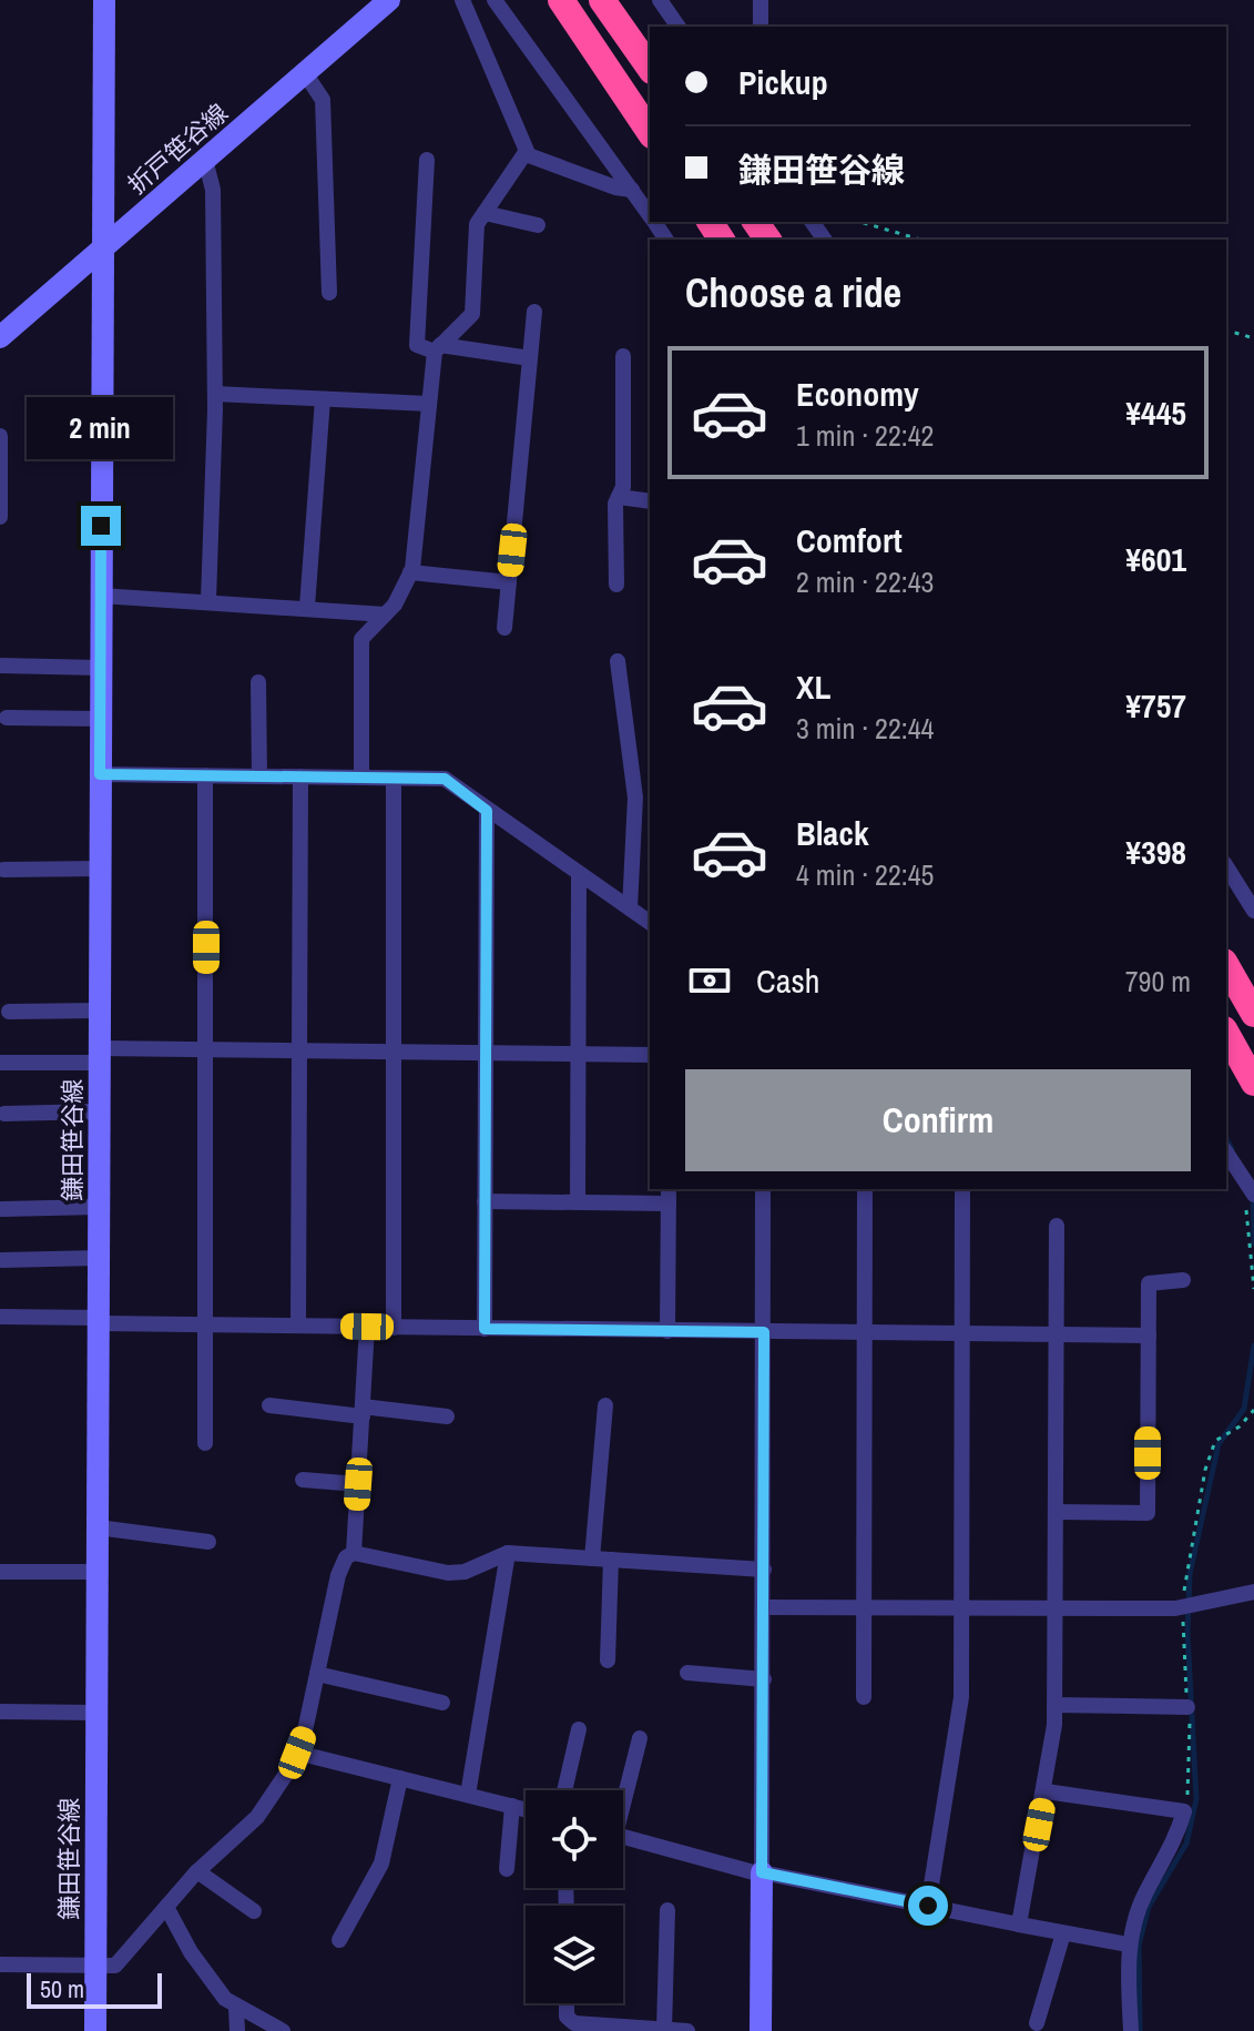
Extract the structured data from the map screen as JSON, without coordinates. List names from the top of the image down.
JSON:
{
  "streets": {
    "street": ["折戸笹谷線", "鎌田笹谷線"]
  },
  "crossings": [
    ["折戸笹谷線", "鎌田笹谷線"]
  ],
  "scale_bar": "50 m",
  "page": {
    "banner": ["Pickup", "鎌田笹谷線"],
    "heading": "Choose a ride",
    "list": [
      {
        "name": "Economy",
        "note": "1 min · 22:42",
        "value": "¥445"
      },
      {
        "name": "Comfort",
        "note": "2 min · 22:43",
        "value": "¥601"
      },
      {
        "name": "XL",
        "note": "3 min · 22:44",
        "value": "¥757"
      },
      {
        "name": "Black",
        "note": "4 min · 22:45",
        "value": "¥398"
      }
    ],
    "bubble": "2 min",
    "pay": ["Cash", "790 m"],
    "buttons": "Confirm",
    "scale": "50 m"
  }
}
